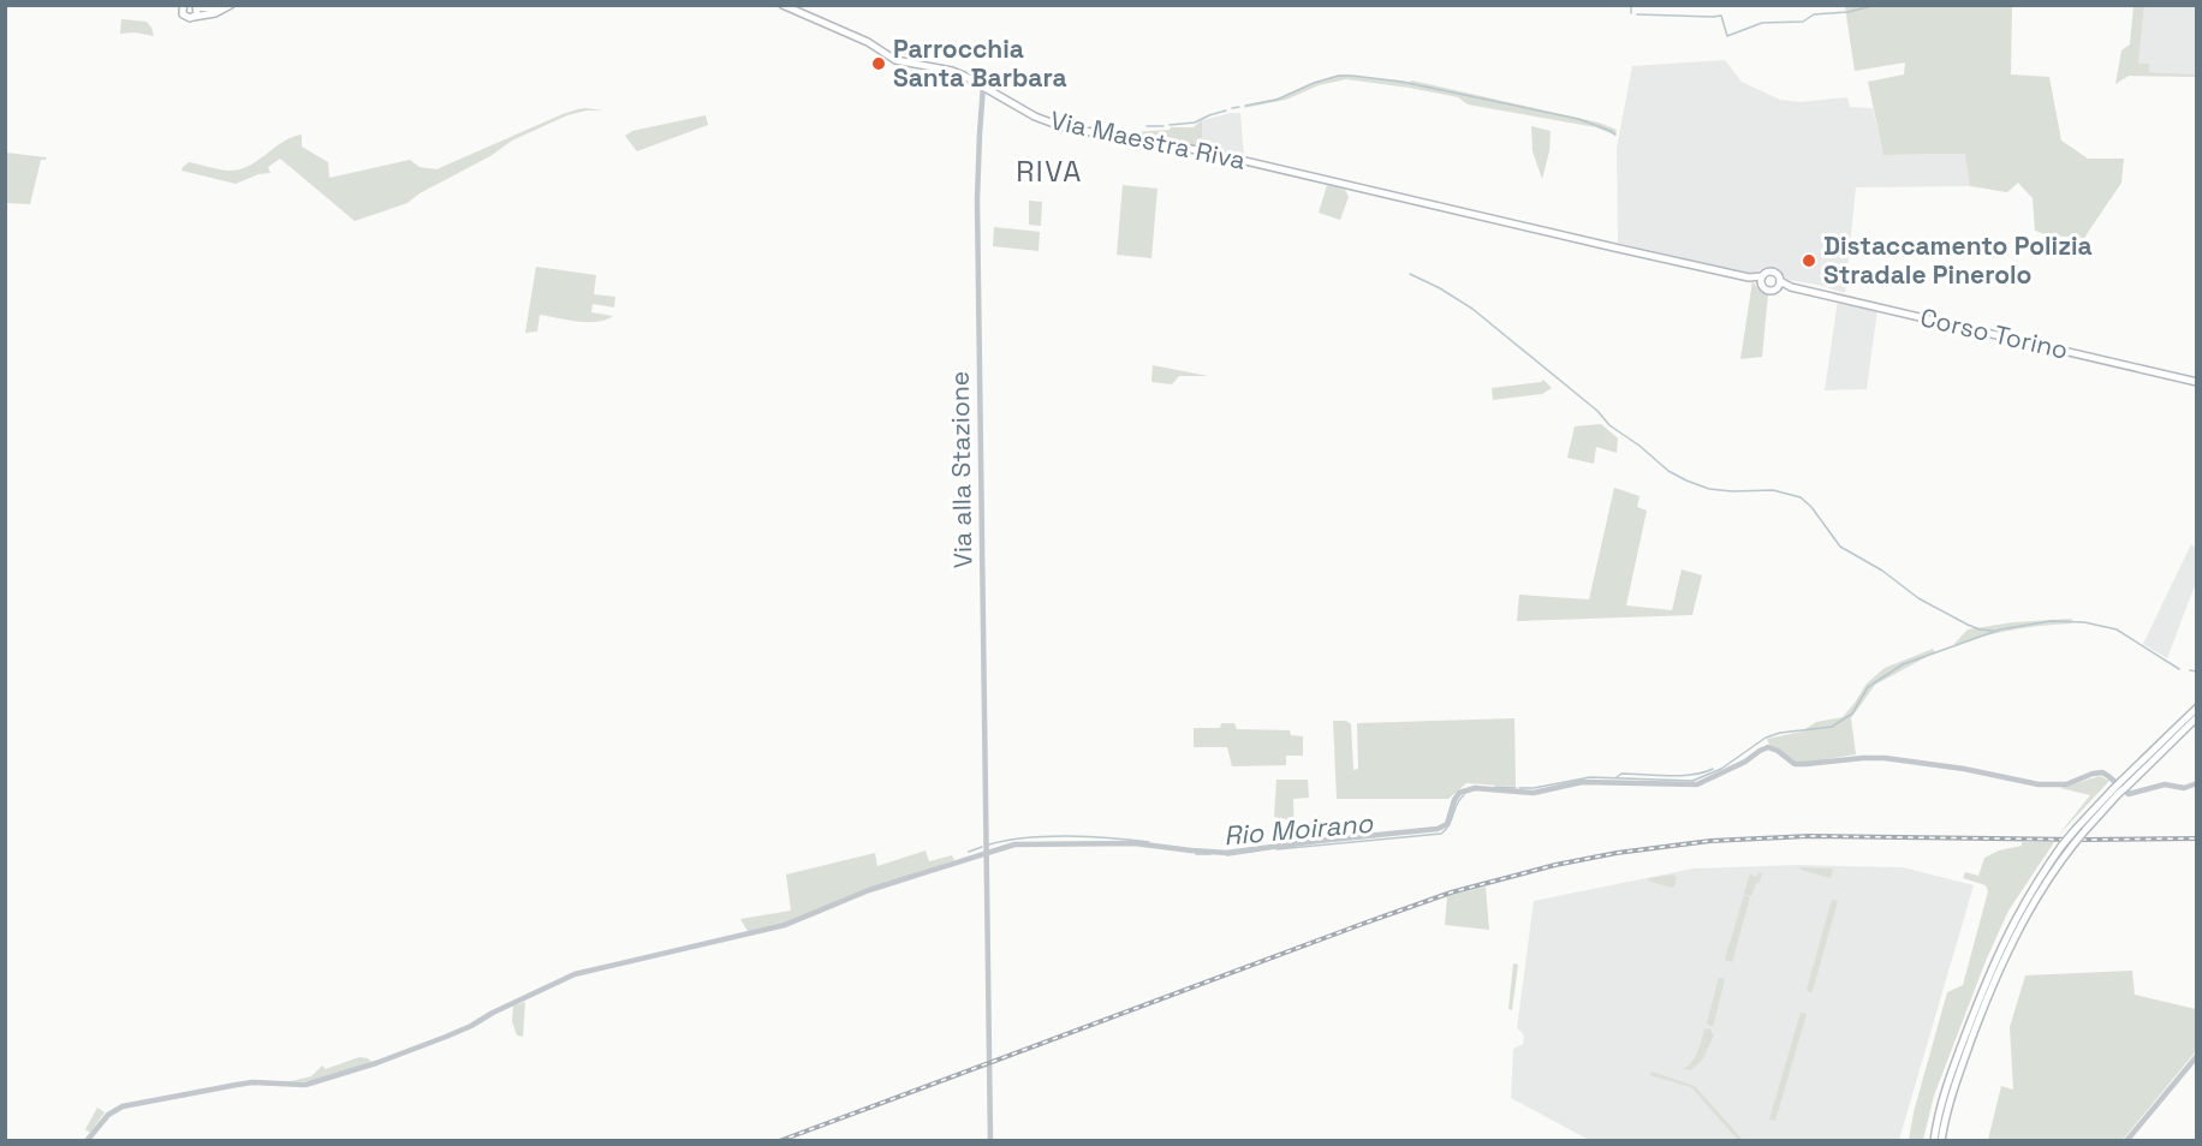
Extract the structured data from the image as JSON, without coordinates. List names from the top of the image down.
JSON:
{
  "streets": {
    "main road": ["Via Maestra Riva", "Corso Torino"],
    "street": ["Via alla Stazione"]
  },
  "crossings": [
    ["Via Maestra Riva", "Corso Torino"],
    ["Via Maestra Riva", "Via alla Stazione"]
  ],
  "districts": ["RIVA"],
  "water": ["Rio Moirano"],
  "places": ["Parrocchia Santa Barbara", "Distaccamento Polizia Stradale Pinerolo"]
}
